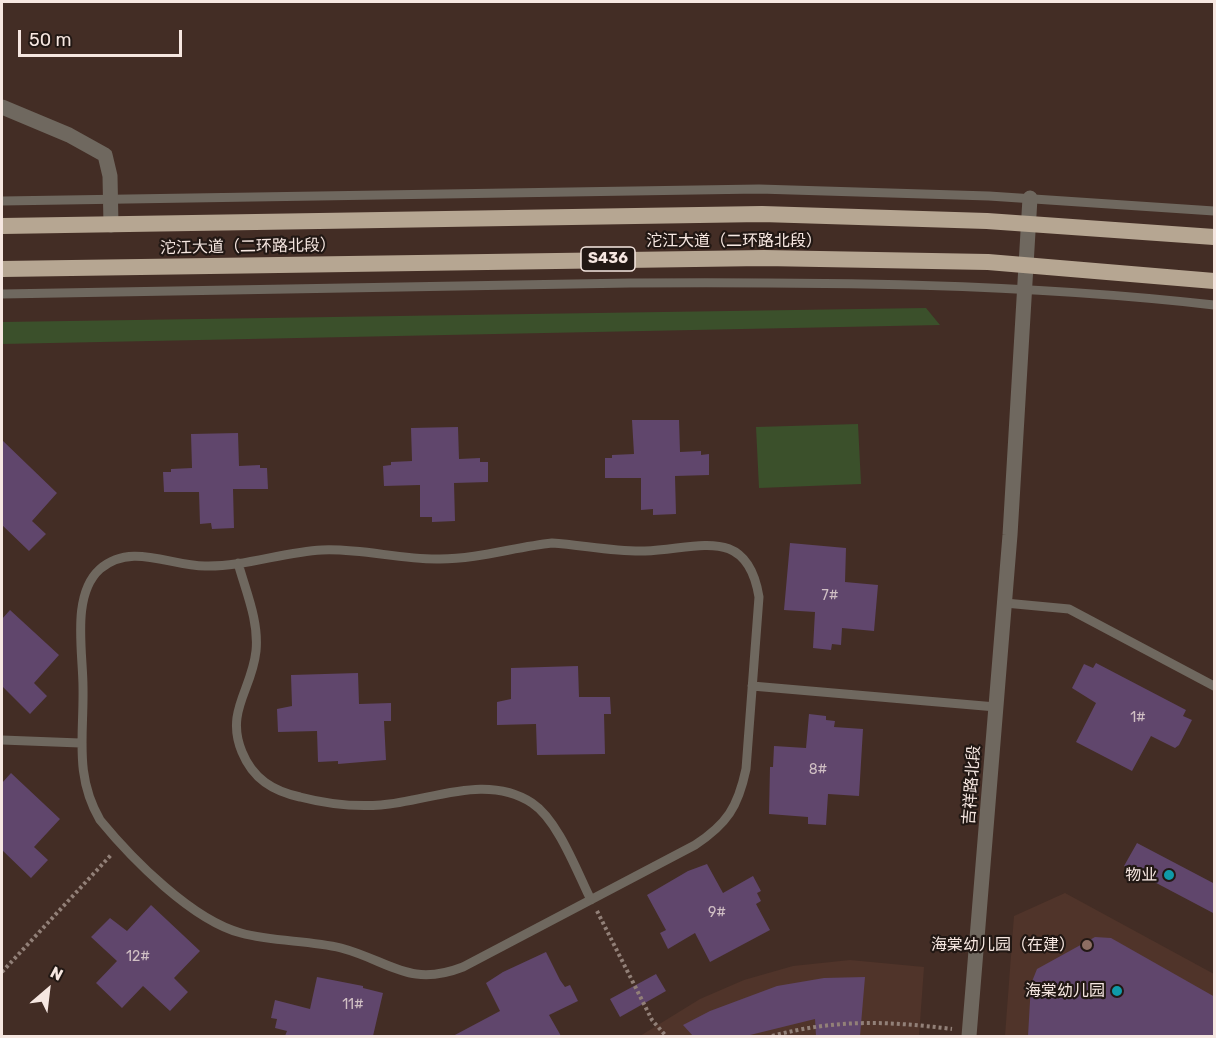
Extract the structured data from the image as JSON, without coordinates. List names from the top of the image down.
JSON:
{
  "streets": {
    "highway": ["沱江大道（二环路北段）", "S436"],
    "street": ["吉祥路北段"]
  },
  "crossings": [
    ["沱江大道（二环路北段）", "吉祥路北段"]
  ],
  "places": ["物业", "海棠幼儿园（在建）", "海棠幼儿园"],
  "house_numbers": [
    "7#",
    "1#",
    "8#",
    "9#",
    "12#",
    "11#"
  ],
  "scale_bar": "50 m",
  "north": "top right"
}
